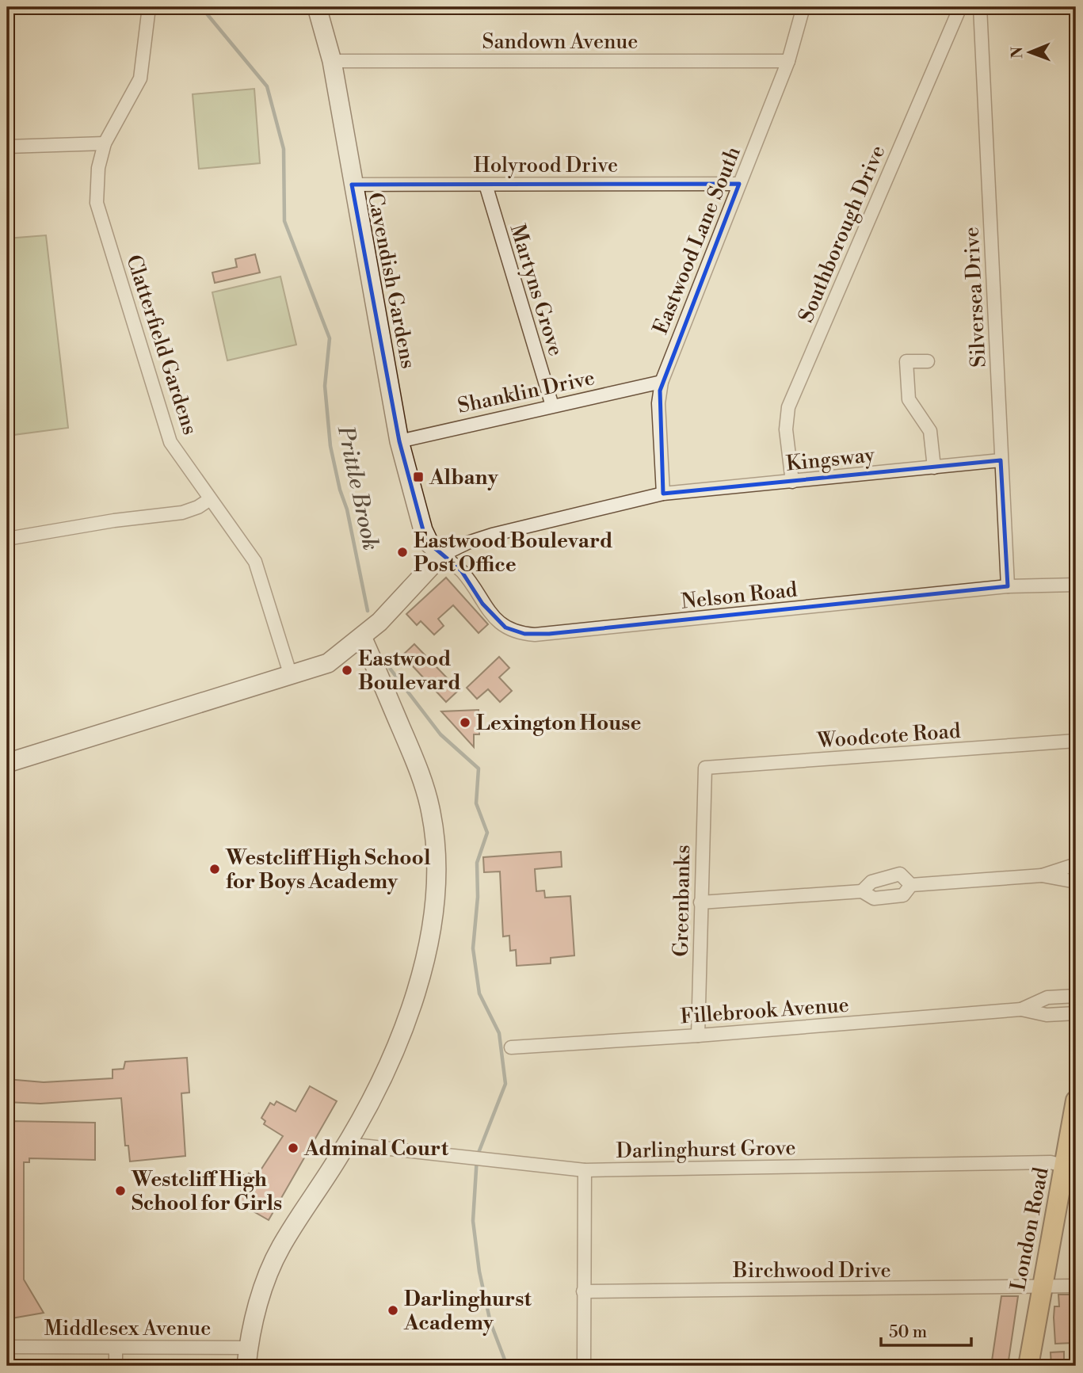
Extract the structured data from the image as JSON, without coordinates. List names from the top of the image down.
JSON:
{
  "streets": {
    "main road": ["London Road"],
    "street": [
      "Sandown Avenue",
      "Holyrood Drive",
      "Southborough Drive",
      "Eastwood Lane South",
      "Cavendish Gardens",
      "Martyns Grove",
      "Silversea Drive",
      "Clatterfield Gardens",
      "Shanklin Drive",
      "Kingsway",
      "Nelson Road",
      "Woodcote Road",
      "Greenbanks",
      "Fillebrook Avenue",
      "Darlinghurst Grove",
      "Birchwood Drive",
      "Middlesex Avenue"
    ]
  },
  "crossings": [
    ["Sandown Avenue", "Eastwood Lane South"],
    ["Sandown Avenue", "Cavendish Gardens"],
    ["Holyrood Drive", "Eastwood Lane South"],
    ["Holyrood Drive", "Cavendish Gardens"],
    ["Holyrood Drive", "Martyns Grove"],
    ["Southborough Drive", "Kingsway"],
    ["Eastwood Lane South", "Shanklin Drive"],
    ["Eastwood Lane South", "Kingsway"],
    ["Cavendish Gardens", "Shanklin Drive"],
    ["Cavendish Gardens", "Nelson Road"],
    ["Martyns Grove", "Shanklin Drive"],
    ["Silversea Drive", "Kingsway"],
    ["Silversea Drive", "Nelson Road"],
    ["Woodcote Road", "Greenbanks"],
    ["Greenbanks", "Fillebrook Avenue"],
    ["Darlinghurst Grove", "London Road"],
    ["London Road", "Birchwood Drive"]
  ],
  "water": ["Prittle Brook"],
  "places": {
    "transit": ["Albany"],
    "other": [
      "Eastwood Boulevard Post Office",
      "Eastwood Boulevard",
      "Lexington House",
      "Westcliff High School for Boys Academy",
      "Adminal Court",
      "Westcliff High School for Girls",
      "Darlinghurst Academy"
    ]
  },
  "scale_bar": "50 m",
  "north": "left"
}
